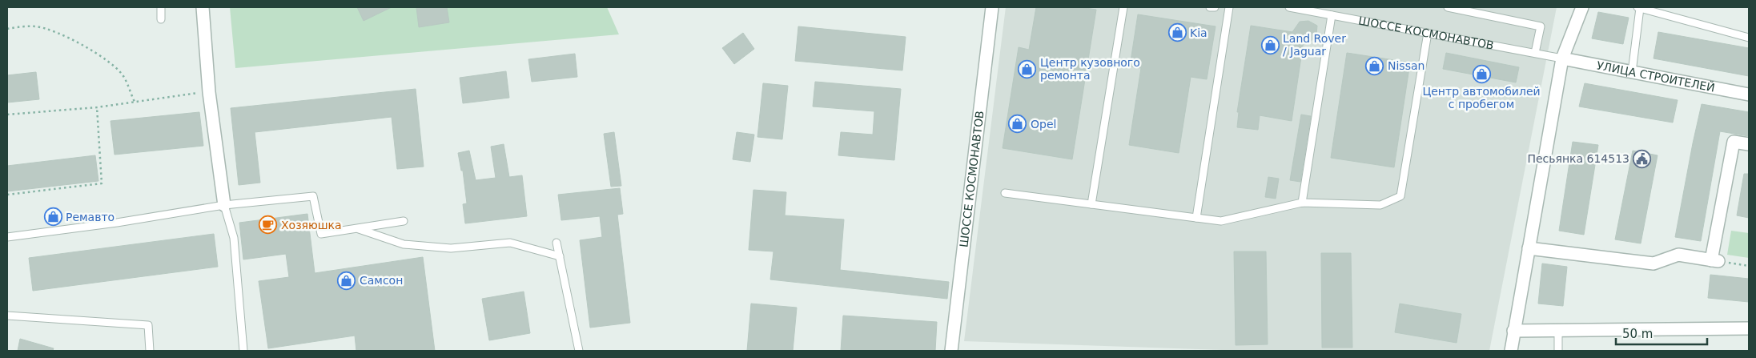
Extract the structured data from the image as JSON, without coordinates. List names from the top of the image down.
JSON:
{
  "streets": {
    "street": ["ШОССЕ КОСМОНАВТОВ", "УЛИЦА СТРОИТЕЛЕЙ"]
  },
  "crossings": [
    ["ШОССЕ КОСМОНАВТОВ", "УЛИЦА СТРОИТЕЛЕЙ"]
  ],
  "places": {
    "shop": [
      "Kia",
      "Land Rover / Jaguar",
      "Nissan",
      "Центр кузовного ремонта",
      "Центр автомобилей с пробегом",
      "Opel",
      "Ремавто",
      "Самсон"
    ],
    "public building": ["Песьянка 614513"],
    "cafe": ["Хозяюшка"]
  },
  "scale_bar": "50 m"
}
